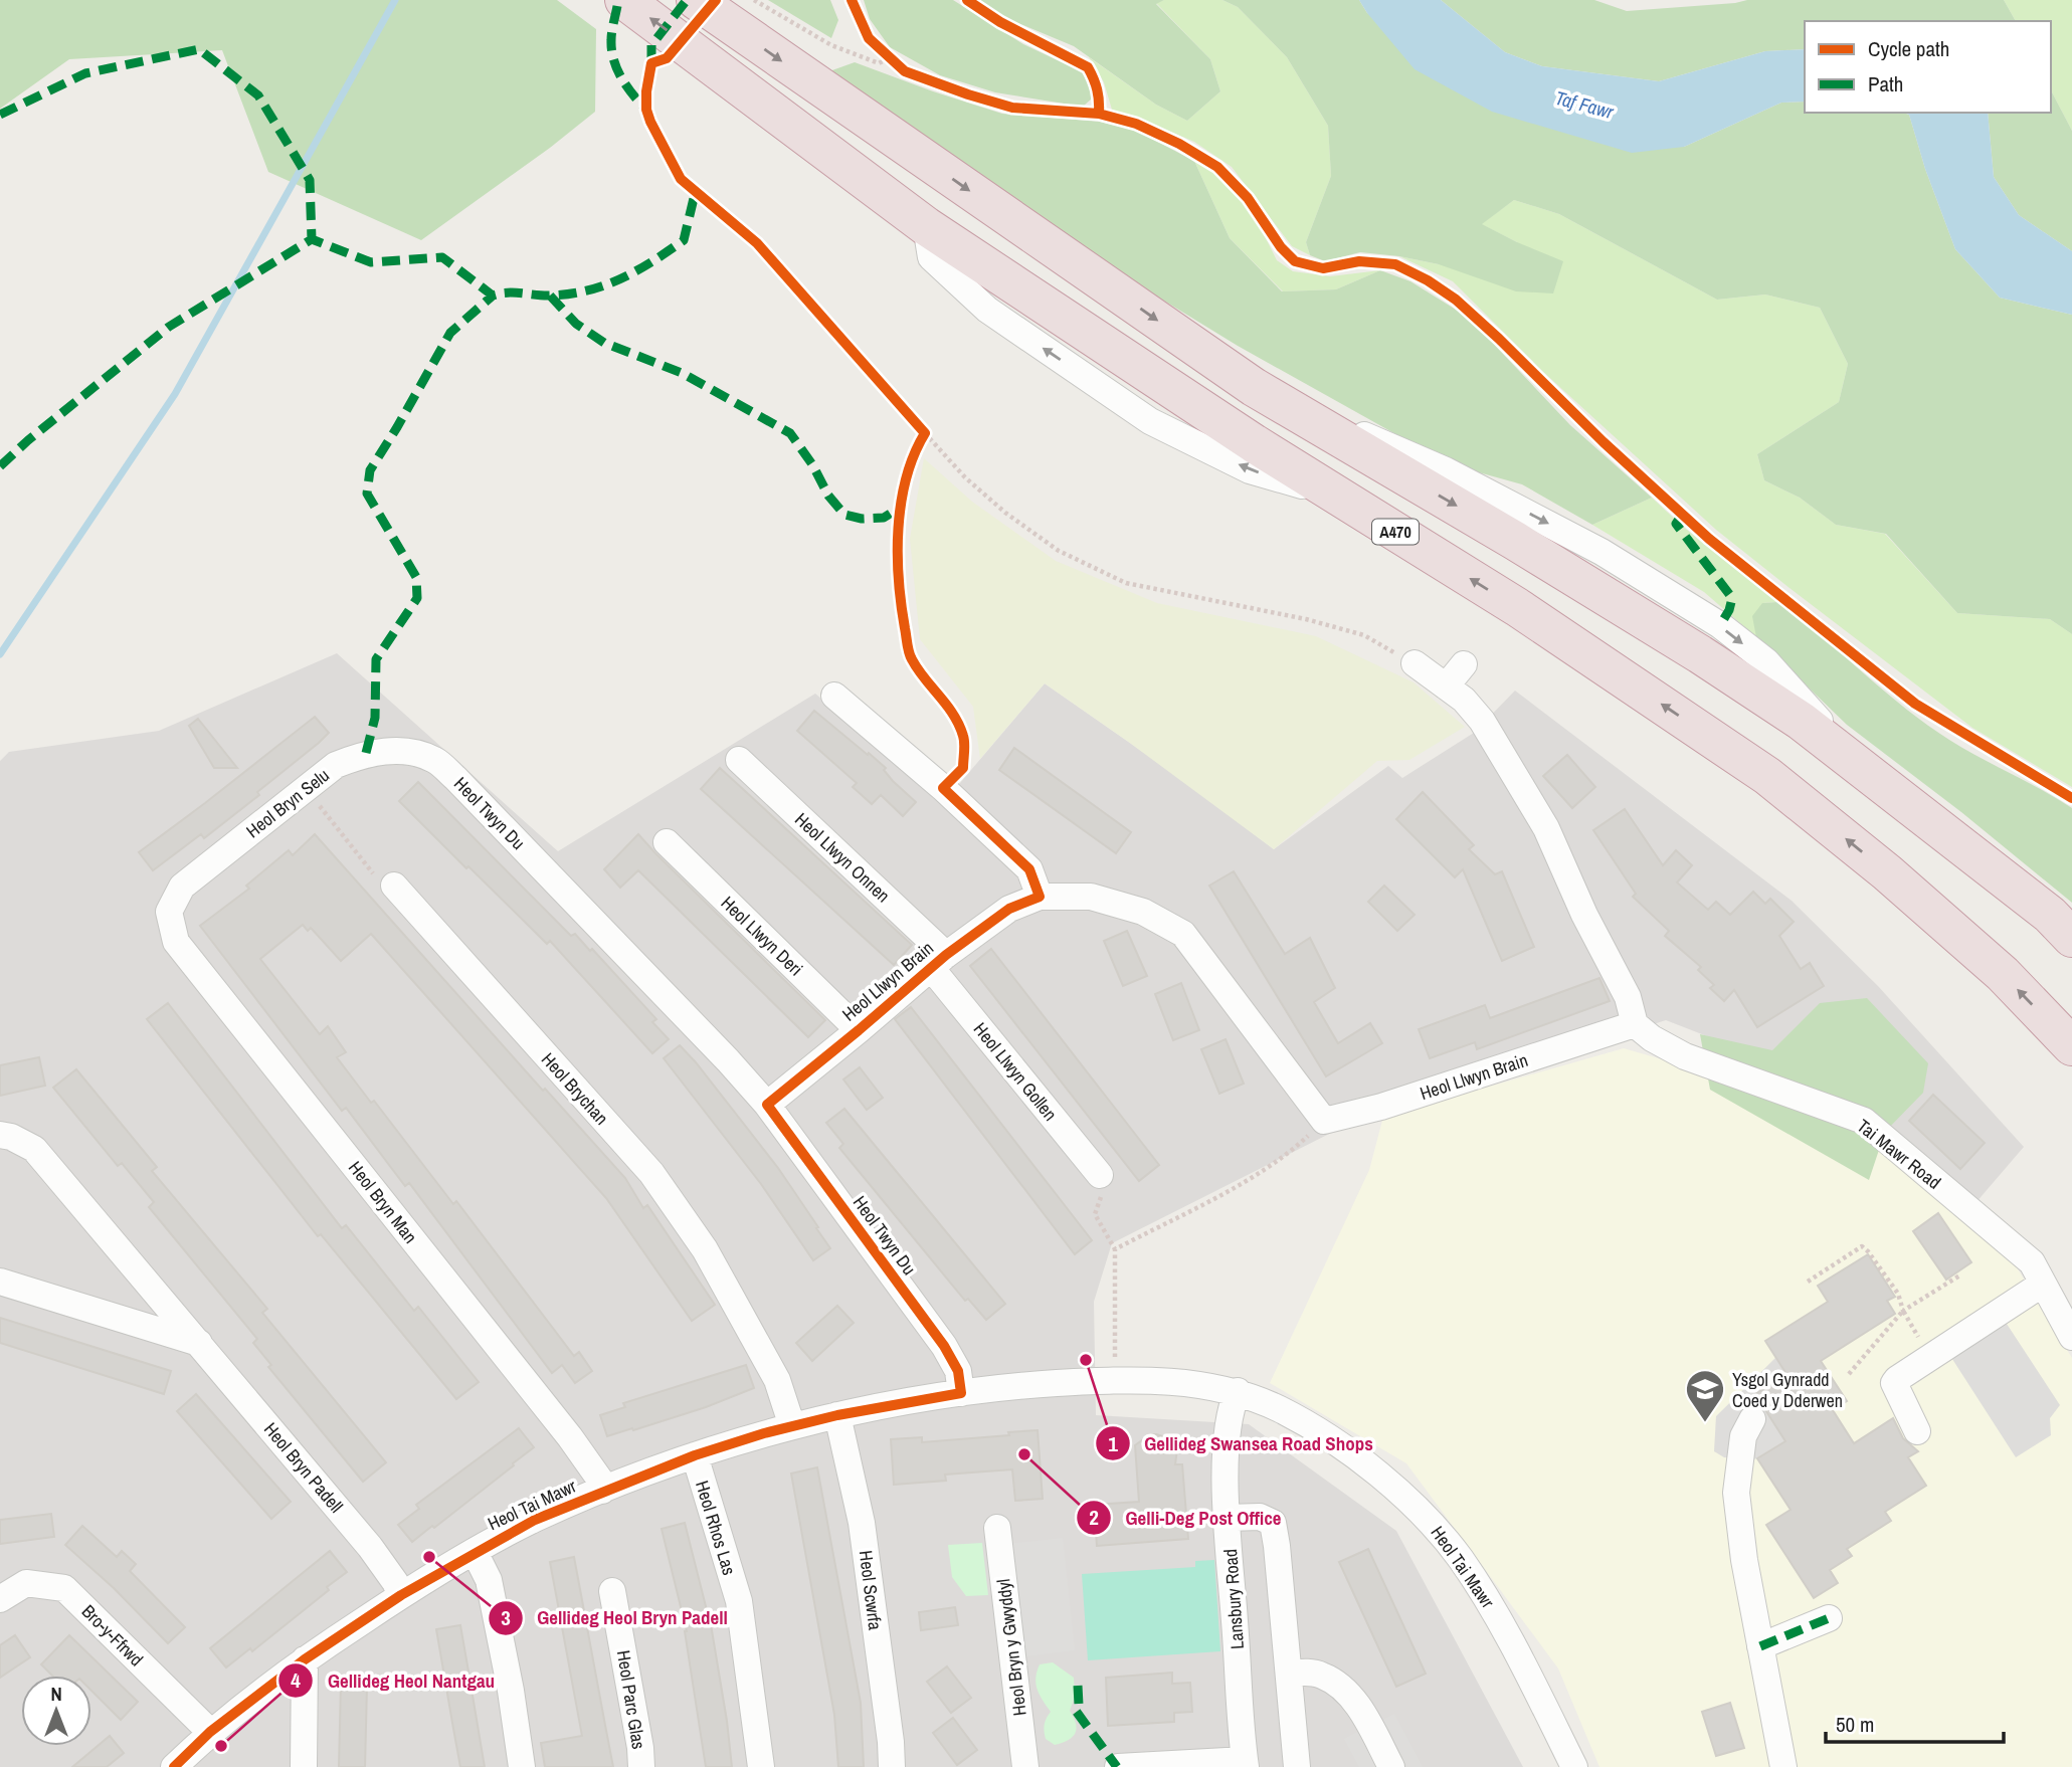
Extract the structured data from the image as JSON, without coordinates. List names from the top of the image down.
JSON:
{
  "streets": {
    "highway": ["A470"],
    "street": [
      "Heol Bryn Selu",
      "Heol Twyn Du",
      "Heol Llwyn Onnen",
      "Heol Llwyn Deri",
      "Heol Llwyn Brain",
      "Heol Llwyn Gollen",
      "Heol Brychan",
      "Tai Mawr Road",
      "Heol Bryn Man",
      "Heol Bryn Padell",
      "Heol Tai Mawr",
      "Heol Rhos Las",
      "Heol Scwrfa",
      "Lansbury Road",
      "Bro-y-Ffrwd",
      "Heol Bryn y Gwyddyl",
      "Heol Parc Glas"
    ]
  },
  "crossings": [
    ["Heol Bryn Selu", "Heol Twyn Du"],
    ["Heol Bryn Selu", "Heol Bryn Man"],
    ["Heol Twyn Du", "Heol Llwyn Brain"],
    ["Heol Twyn Du", "Heol Tai Mawr"],
    ["Heol Llwyn Onnen", "Heol Llwyn Brain"],
    ["Heol Llwyn Onnen", "Heol Llwyn Gollen"],
    ["Heol Llwyn Deri", "Heol Llwyn Brain"],
    ["Heol Llwyn Brain", "Heol Llwyn Gollen"],
    ["Heol Llwyn Brain", "Tai Mawr Road"],
    ["Heol Brychan", "Heol Tai Mawr"],
    ["Heol Bryn Man", "Heol Tai Mawr"],
    ["Heol Bryn Padell", "Heol Tai Mawr"],
    ["Heol Tai Mawr", "Heol Rhos Las"],
    ["Heol Tai Mawr", "Heol Scwrfa"],
    ["Heol Tai Mawr", "Lansbury Road"],
    ["Heol Tai Mawr", "Bro-y-Ffrwd"]
  ],
  "water": ["Taf Fawr"],
  "places": {
    "other": [
      "Gellideg Swansea Road Shops",
      "Gelli-Deg Post Office",
      "Gellideg Heol Bryn Padell",
      "Gellideg Heol Nantgau"
    ],
    "school or university": ["Ysgol Gynradd Coed y Dderwen"]
  },
  "legend": ["Cycle path", "Path"],
  "scale_bar": "50 m",
  "north": "top"
}
